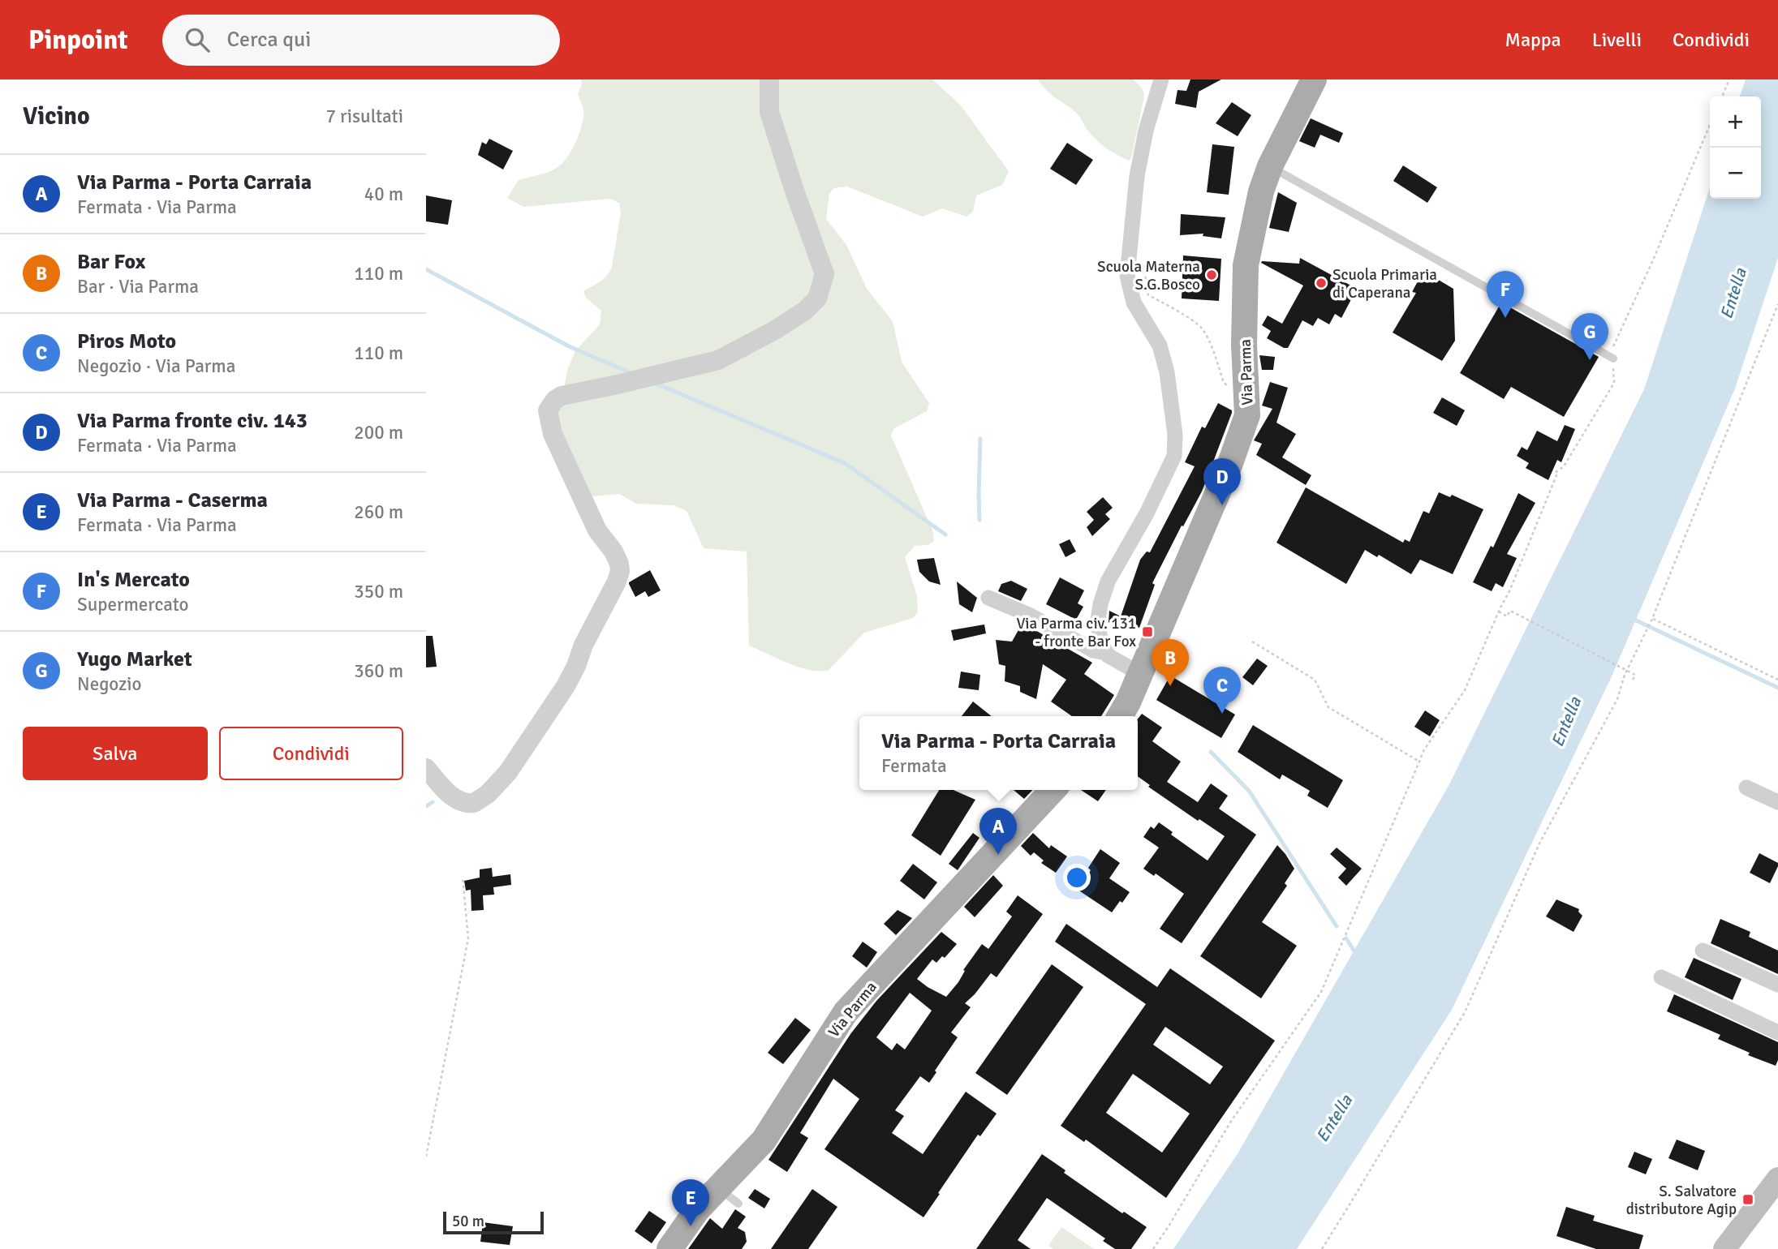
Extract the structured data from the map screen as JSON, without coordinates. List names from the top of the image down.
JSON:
{
  "streets": {
    "main road": ["Via Parma"]
  },
  "water": ["Entella"],
  "places": {
    "other": ["Scuola Materna S.G.Bosco", "Scuola Primaria di Caperana"],
    "transit": ["Via Parma civ. 131 - fronte Bar Fox", "S. Salvatore distributore Agip"]
  },
  "scale_bar": "50 m",
  "page": {
    "header": "Pinpoint",
    "search": "Cerca qui",
    "nav": ["Mappa", "Livelli", "Condividi"],
    "heading": ["Vicino", "7 risultati"],
    "map_buttons": ["+", "−"],
    "list": [
      {
        "mark": "A",
        "name": "Via Parma - Porta Carraia",
        "note": "Fermata · Via Parma",
        "value": "40 m"
      },
      {
        "mark": "B",
        "name": "Bar Fox",
        "note": "Bar · Via Parma",
        "value": "110 m"
      },
      {
        "mark": "C",
        "name": "Piros Moto",
        "note": "Negozio · Via Parma",
        "value": "110 m"
      },
      {
        "mark": "D",
        "name": "Via Parma fronte civ. 143",
        "note": "Fermata · Via Parma",
        "value": "200 m"
      },
      {
        "mark": "E",
        "name": "Via Parma - Caserma",
        "note": "Fermata · Via Parma",
        "value": "260 m"
      },
      {
        "mark": "F",
        "name": "In's Mercato",
        "note": "Supermercato",
        "value": "350 m"
      },
      {
        "mark": "G",
        "name": "Yugo Market",
        "note": "Negozio",
        "value": "360 m"
      }
    ],
    "pins": [
      "F",
      "G",
      "D",
      "B",
      "C",
      "A",
      "E"
    ],
    "buttons": ["Salva", "Condividi"],
    "popup": ["Via Parma - Porta Carraia", "Fermata"],
    "scale": "50 m"
  }
}
